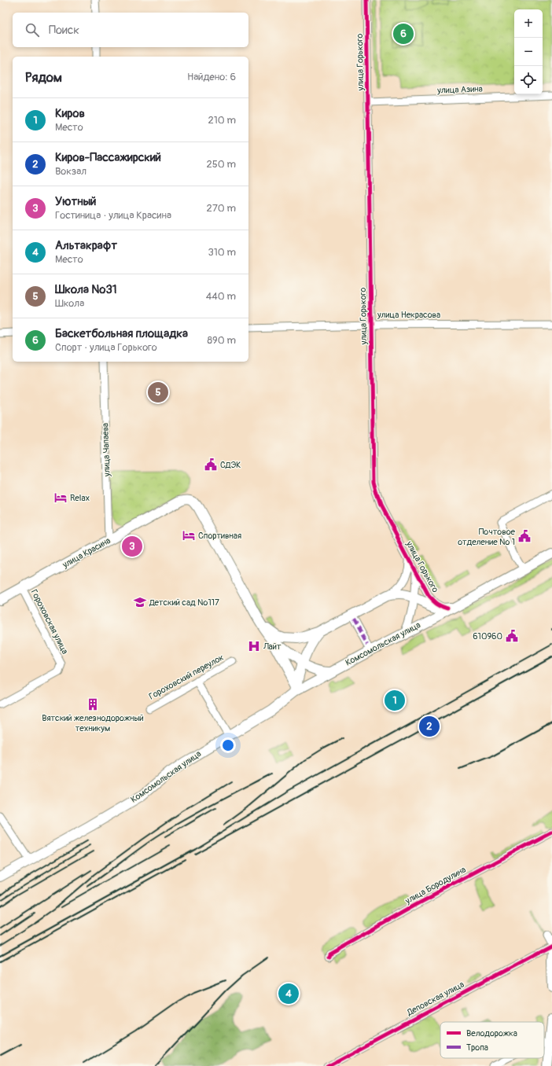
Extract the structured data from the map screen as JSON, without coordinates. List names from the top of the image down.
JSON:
{
  "streets": {
    "main road": ["улица Красина", "Комсомольская улица"],
    "street": [
      "улица Горького",
      "улица Азина",
      "улица Некрасова",
      "улица Чапаева",
      "Гороховская улица",
      "Гороховский переулок",
      "улица Бородулина",
      "Деповская улица"
    ]
  },
  "crossings": [
    ["улица Горького", "улица Азина"],
    ["улица Горького", "улица Некрасова"],
    ["улица Горького", "Комсомольская улица"],
    ["улица Чапаева", "улица Красина"],
    ["улица Красина", "Гороховская улица"]
  ],
  "places": {
    "public building": ["СДЭК", "Почтовое отделение № 1", "610960"],
    "hotel": ["Relax", "Спортивная"],
    "school or university": ["Детский сад №117"],
    "hospital": ["Лайт"],
    "building": ["Вятский железнодорожный техникум"]
  },
  "legend": ["Велодорожка", "Тропа"],
  "page": {
    "map_buttons": ["+", "−"],
    "search": "Поиск",
    "pins": [
      "6",
      "5",
      "3",
      "1",
      "2",
      "4"
    ],
    "heading": ["Рядом", "Найдено: 6"],
    "list": [
      {
        "mark": "1",
        "name": "Киров",
        "note": "Место",
        "value": "210 m"
      },
      {
        "mark": "2",
        "name": "Киров-Пассажирский",
        "note": "Вокзал",
        "value": "250 m"
      },
      {
        "mark": "3",
        "name": "Уютный",
        "note": "Гостиница · улица Красина",
        "value": "270 m"
      },
      {
        "mark": "4",
        "name": "Альтакрафт",
        "note": "Место",
        "value": "310 m"
      },
      {
        "mark": "5",
        "name": "Школа №31",
        "note": "Школа",
        "value": "440 m"
      },
      {
        "mark": "6",
        "name": "Баскетбольная площадка",
        "note": "Спорт · улица Горького",
        "value": "890 m"
      }
    ]
  }
}
